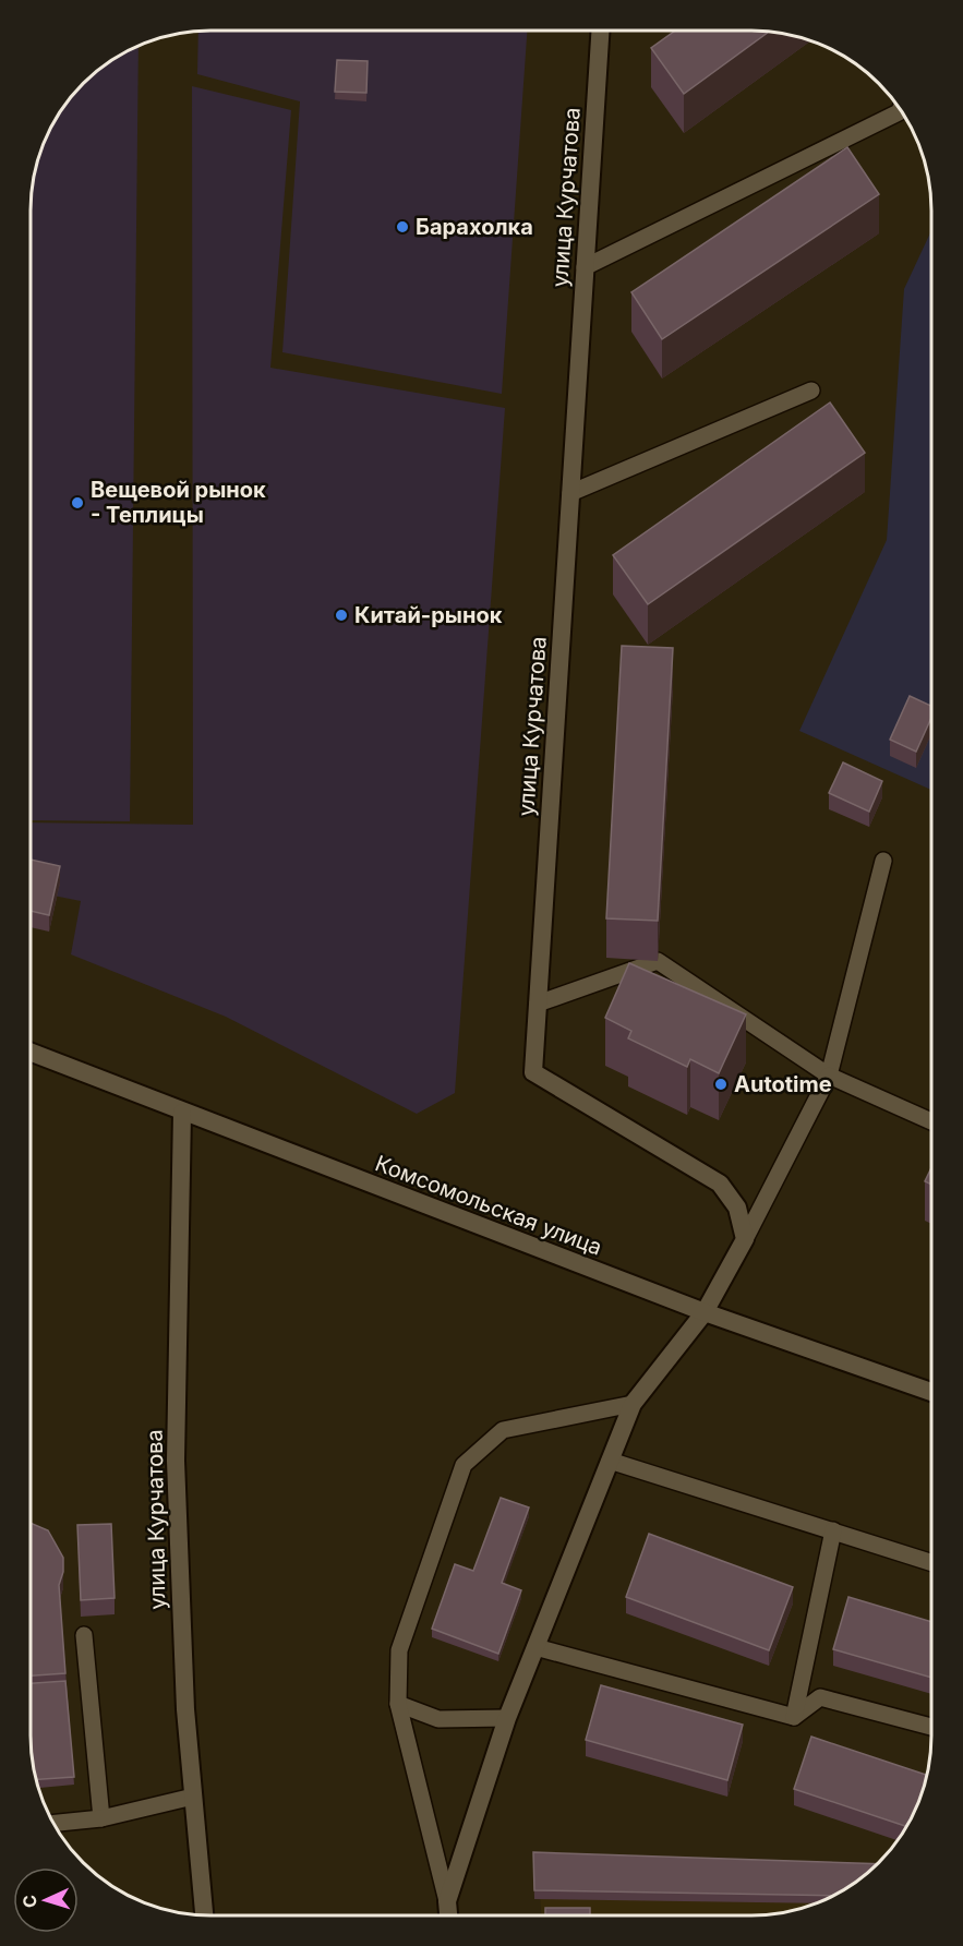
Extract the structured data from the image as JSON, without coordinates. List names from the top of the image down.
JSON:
{
  "streets": {
    "street": ["улица Курчатова", "Комсомольская улица"]
  },
  "crossings": [
    ["улица Курчатова", "Комсомольская улица"]
  ],
  "places": [
    "Барахолка",
    "Вещевой рынок - Теплицы",
    "Китай-рынок",
    "Autotime"
  ],
  "north": "left"
}
